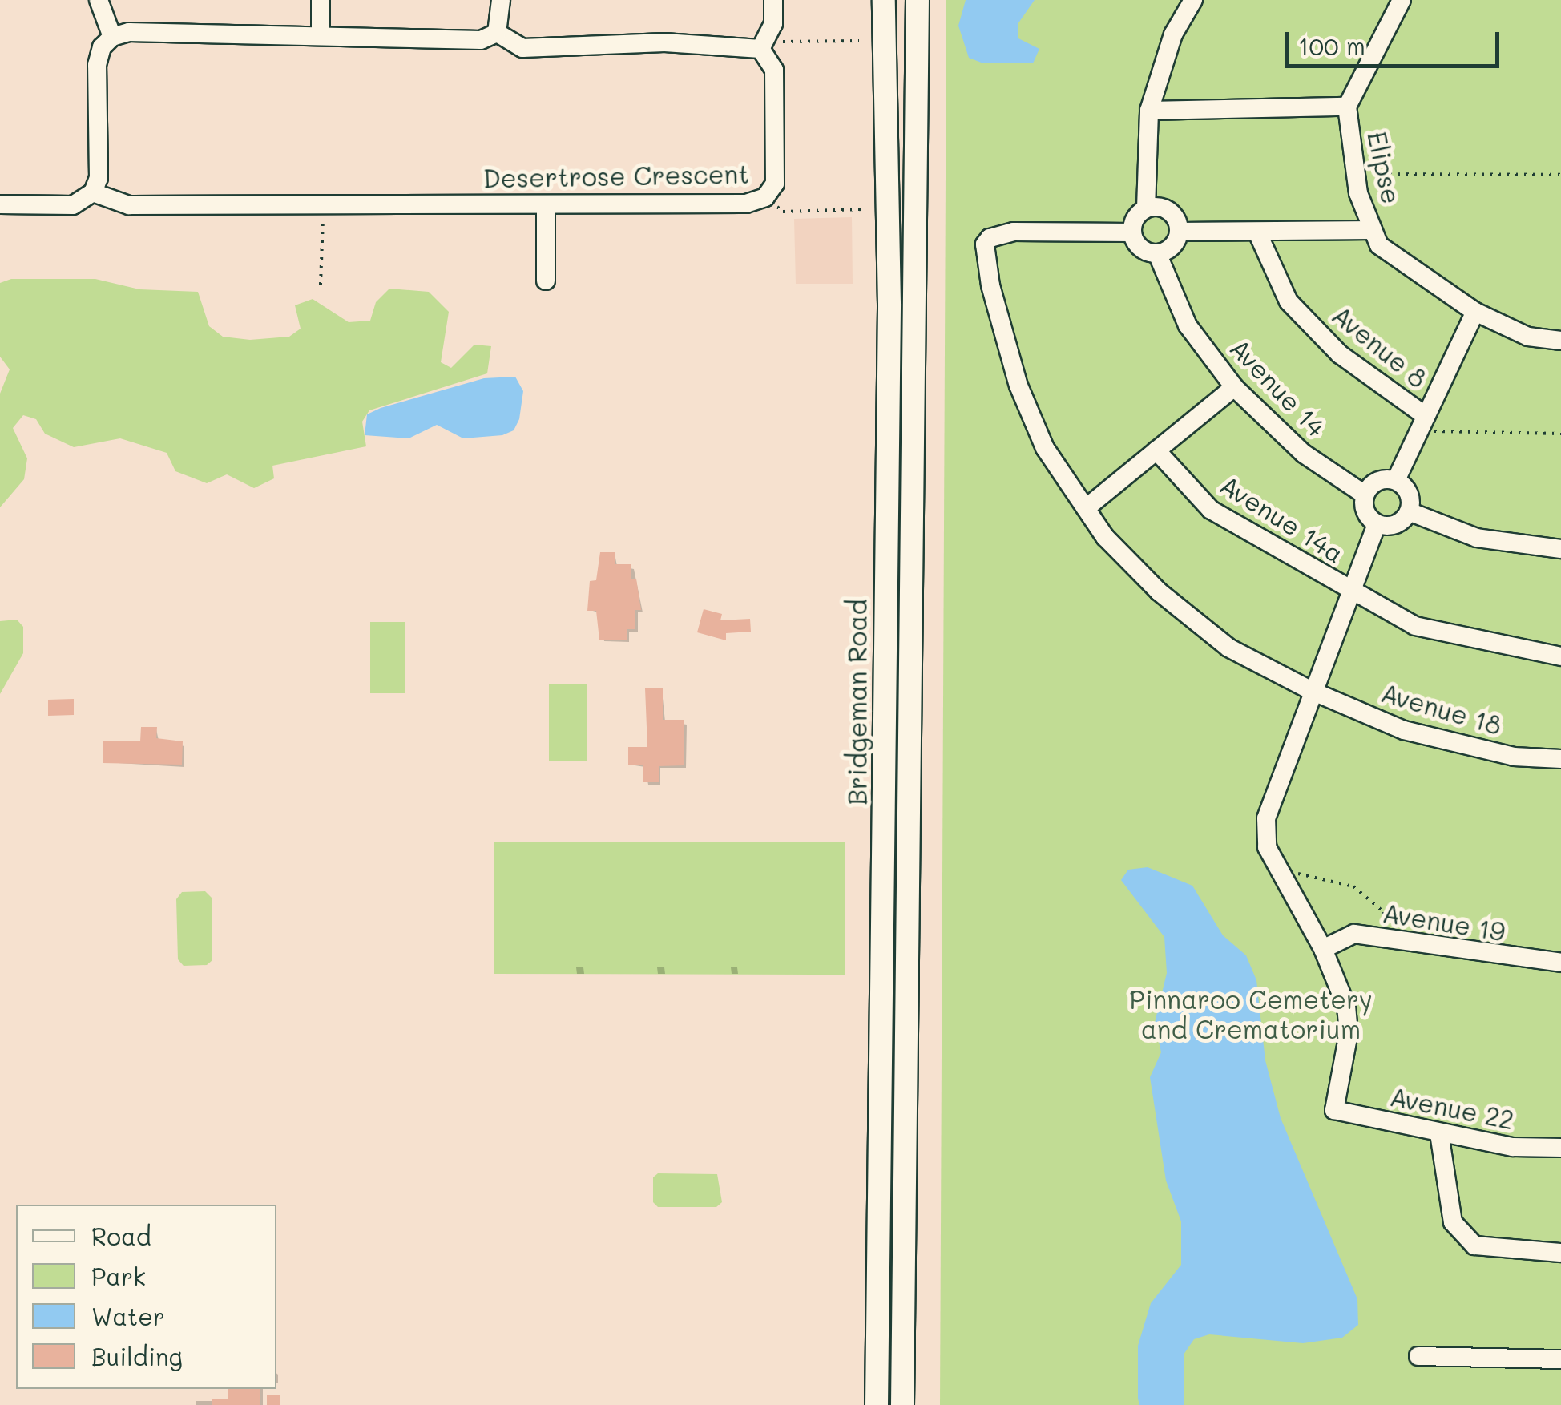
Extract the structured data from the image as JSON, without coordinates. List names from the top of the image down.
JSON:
{
  "streets": {
    "main road": ["Bridgeman Road"],
    "street": [
      "Elipse",
      "Desertrose Crescent",
      "Avenue 8",
      "Avenue 14",
      "Avenue 14a",
      "Avenue 18",
      "Avenue 19",
      "Avenue 22"
    ]
  },
  "crossings": [
    ["Avenue 14", "Avenue 18"],
    ["Avenue 19", "Avenue 22"]
  ],
  "parks": ["Pinnaroo Cemetery and Crematorium"],
  "legend": [
    "Road",
    "Park",
    "Water",
    "Building"
  ],
  "scale_bar": "100 m"
}
